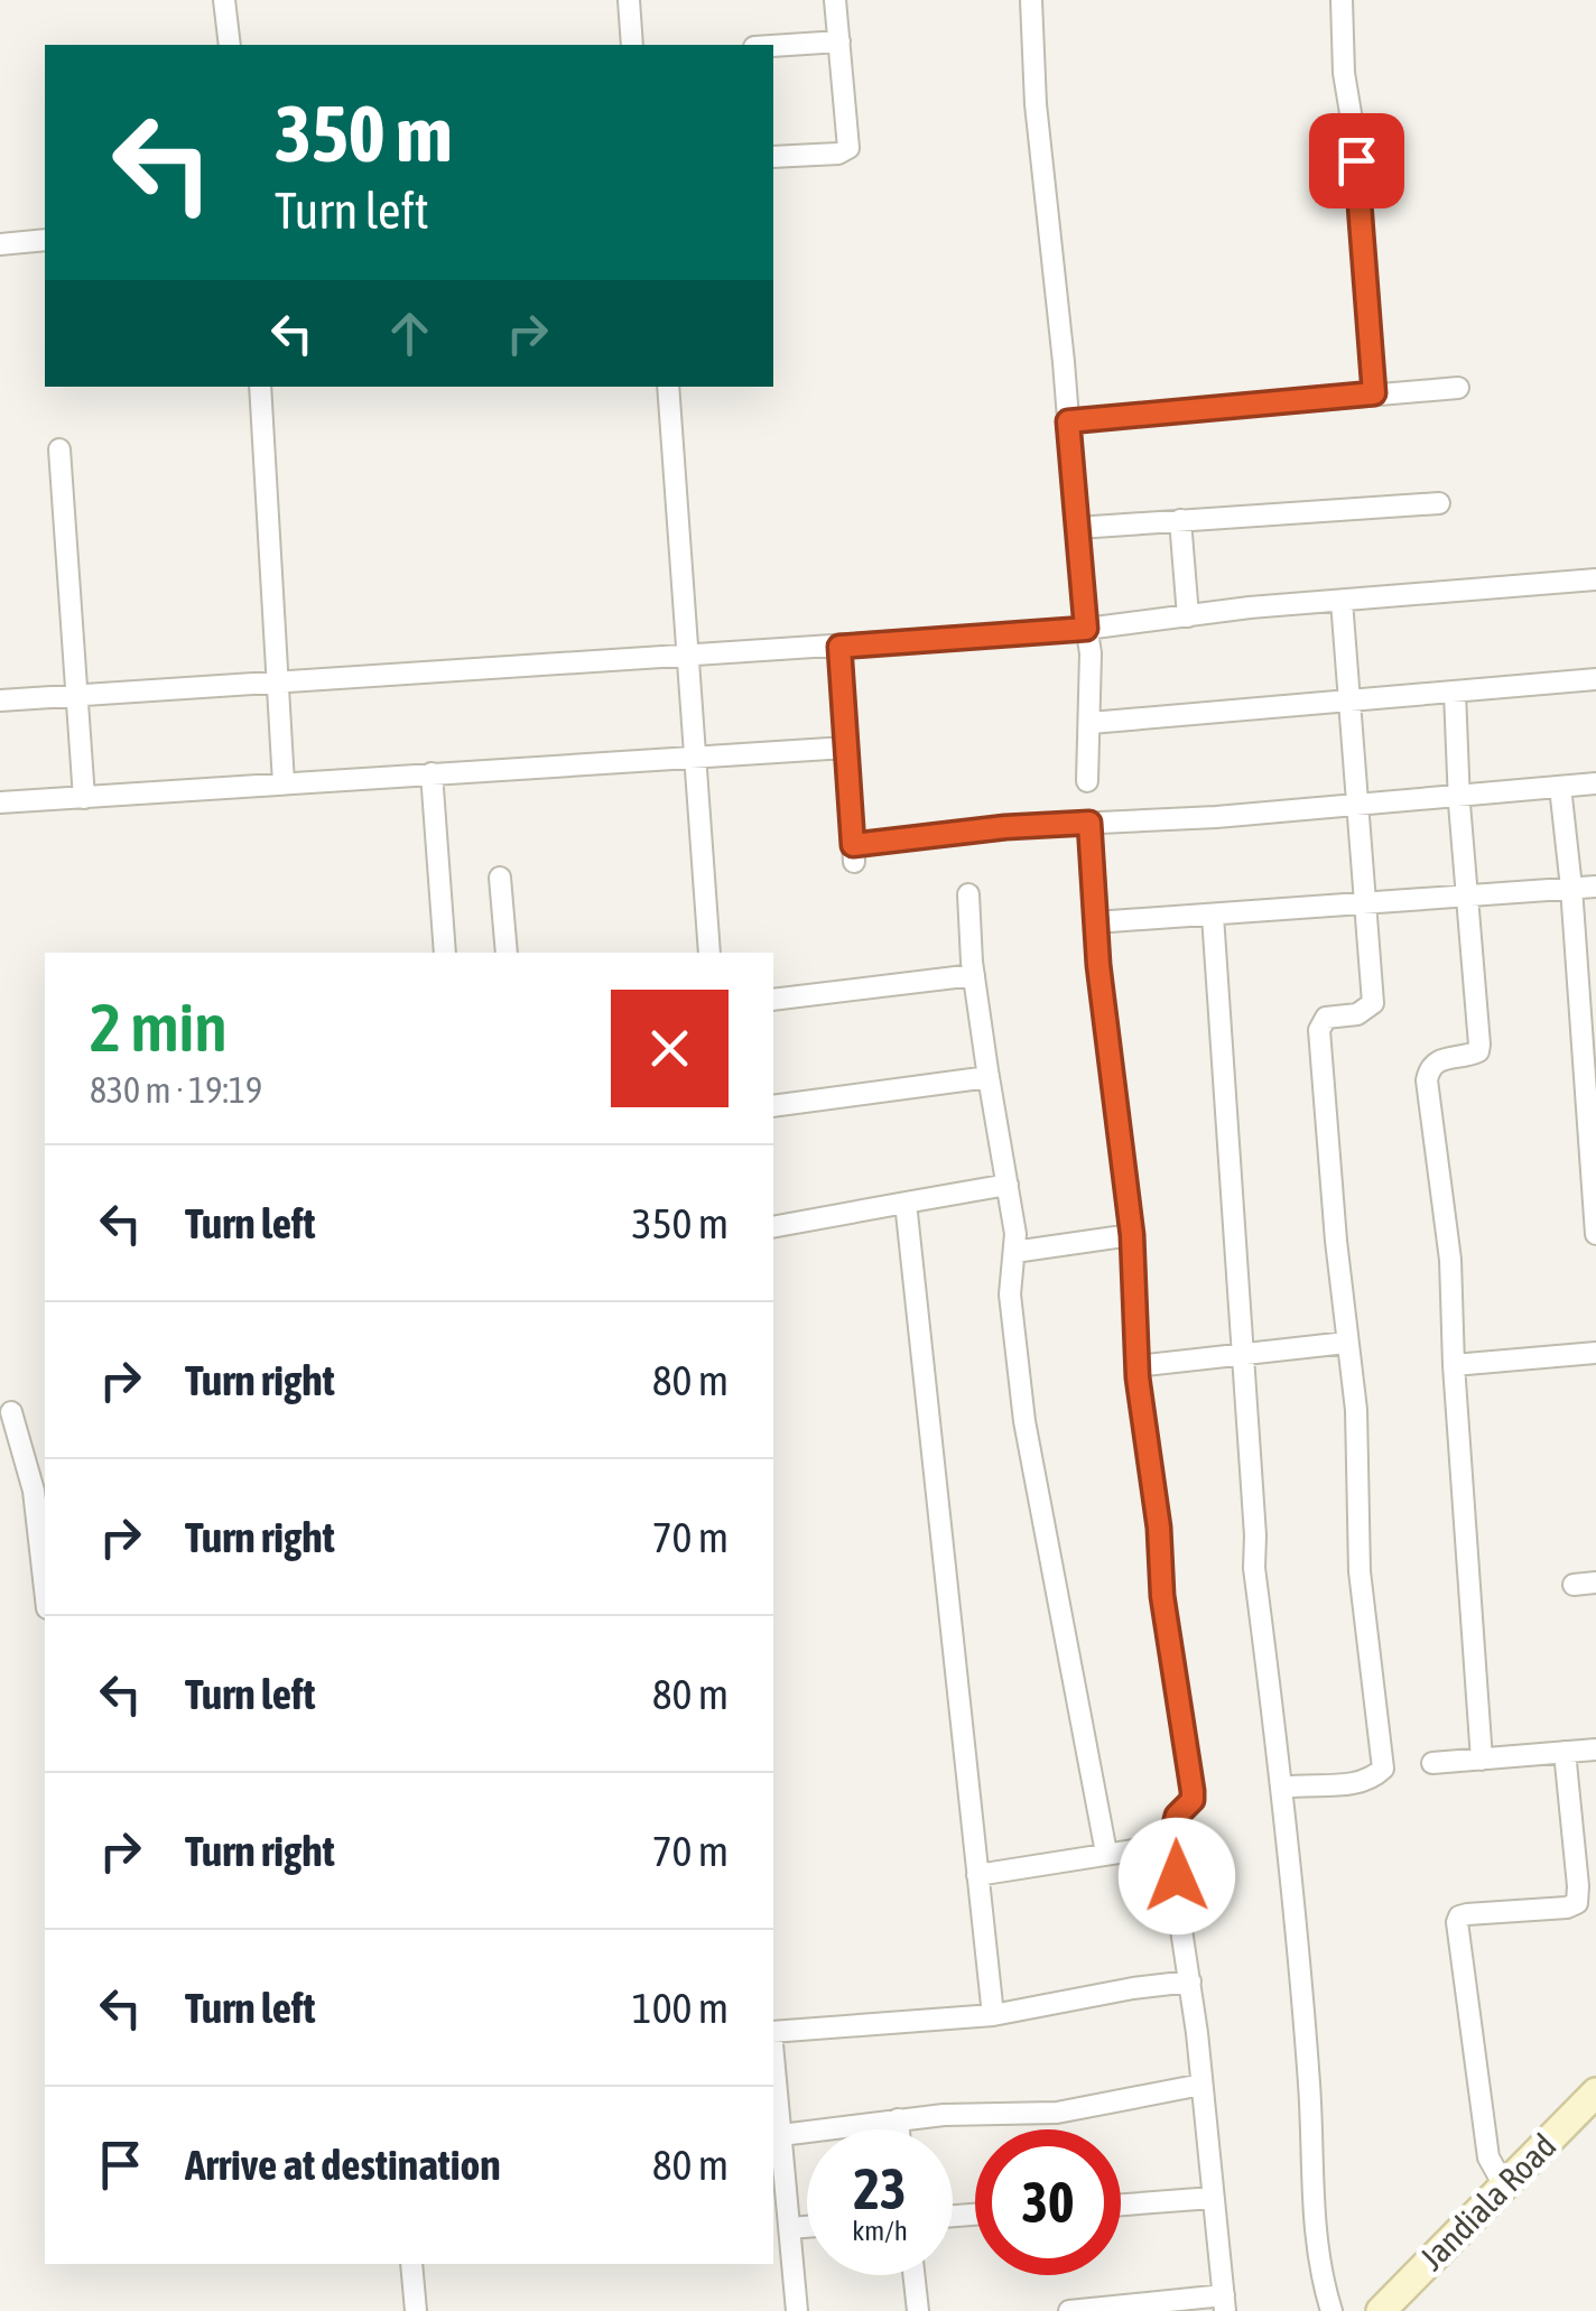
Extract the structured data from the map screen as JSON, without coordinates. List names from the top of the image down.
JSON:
{
  "streets": {
    "main road": ["Jandiala Road"]
  },
  "page": {
    "turn": ["350 m", "Turn left"],
    "heading": ["2 min", "830 m · 19:19"],
    "list": [
      {
        "name": "Turn left",
        "value": "350 m"
      },
      {
        "name": "Turn right",
        "value": "80 m"
      },
      {
        "name": "Turn right",
        "value": "70 m"
      },
      {
        "name": "Turn left",
        "value": "80 m"
      },
      {
        "name": "Turn right",
        "value": "70 m"
      },
      {
        "name": "Turn left",
        "value": "100 m"
      },
      {
        "name": "Arrive at destination",
        "value": "80 m"
      }
    ],
    "speed": "23 km/h",
    "limit": "30"
  }
}
